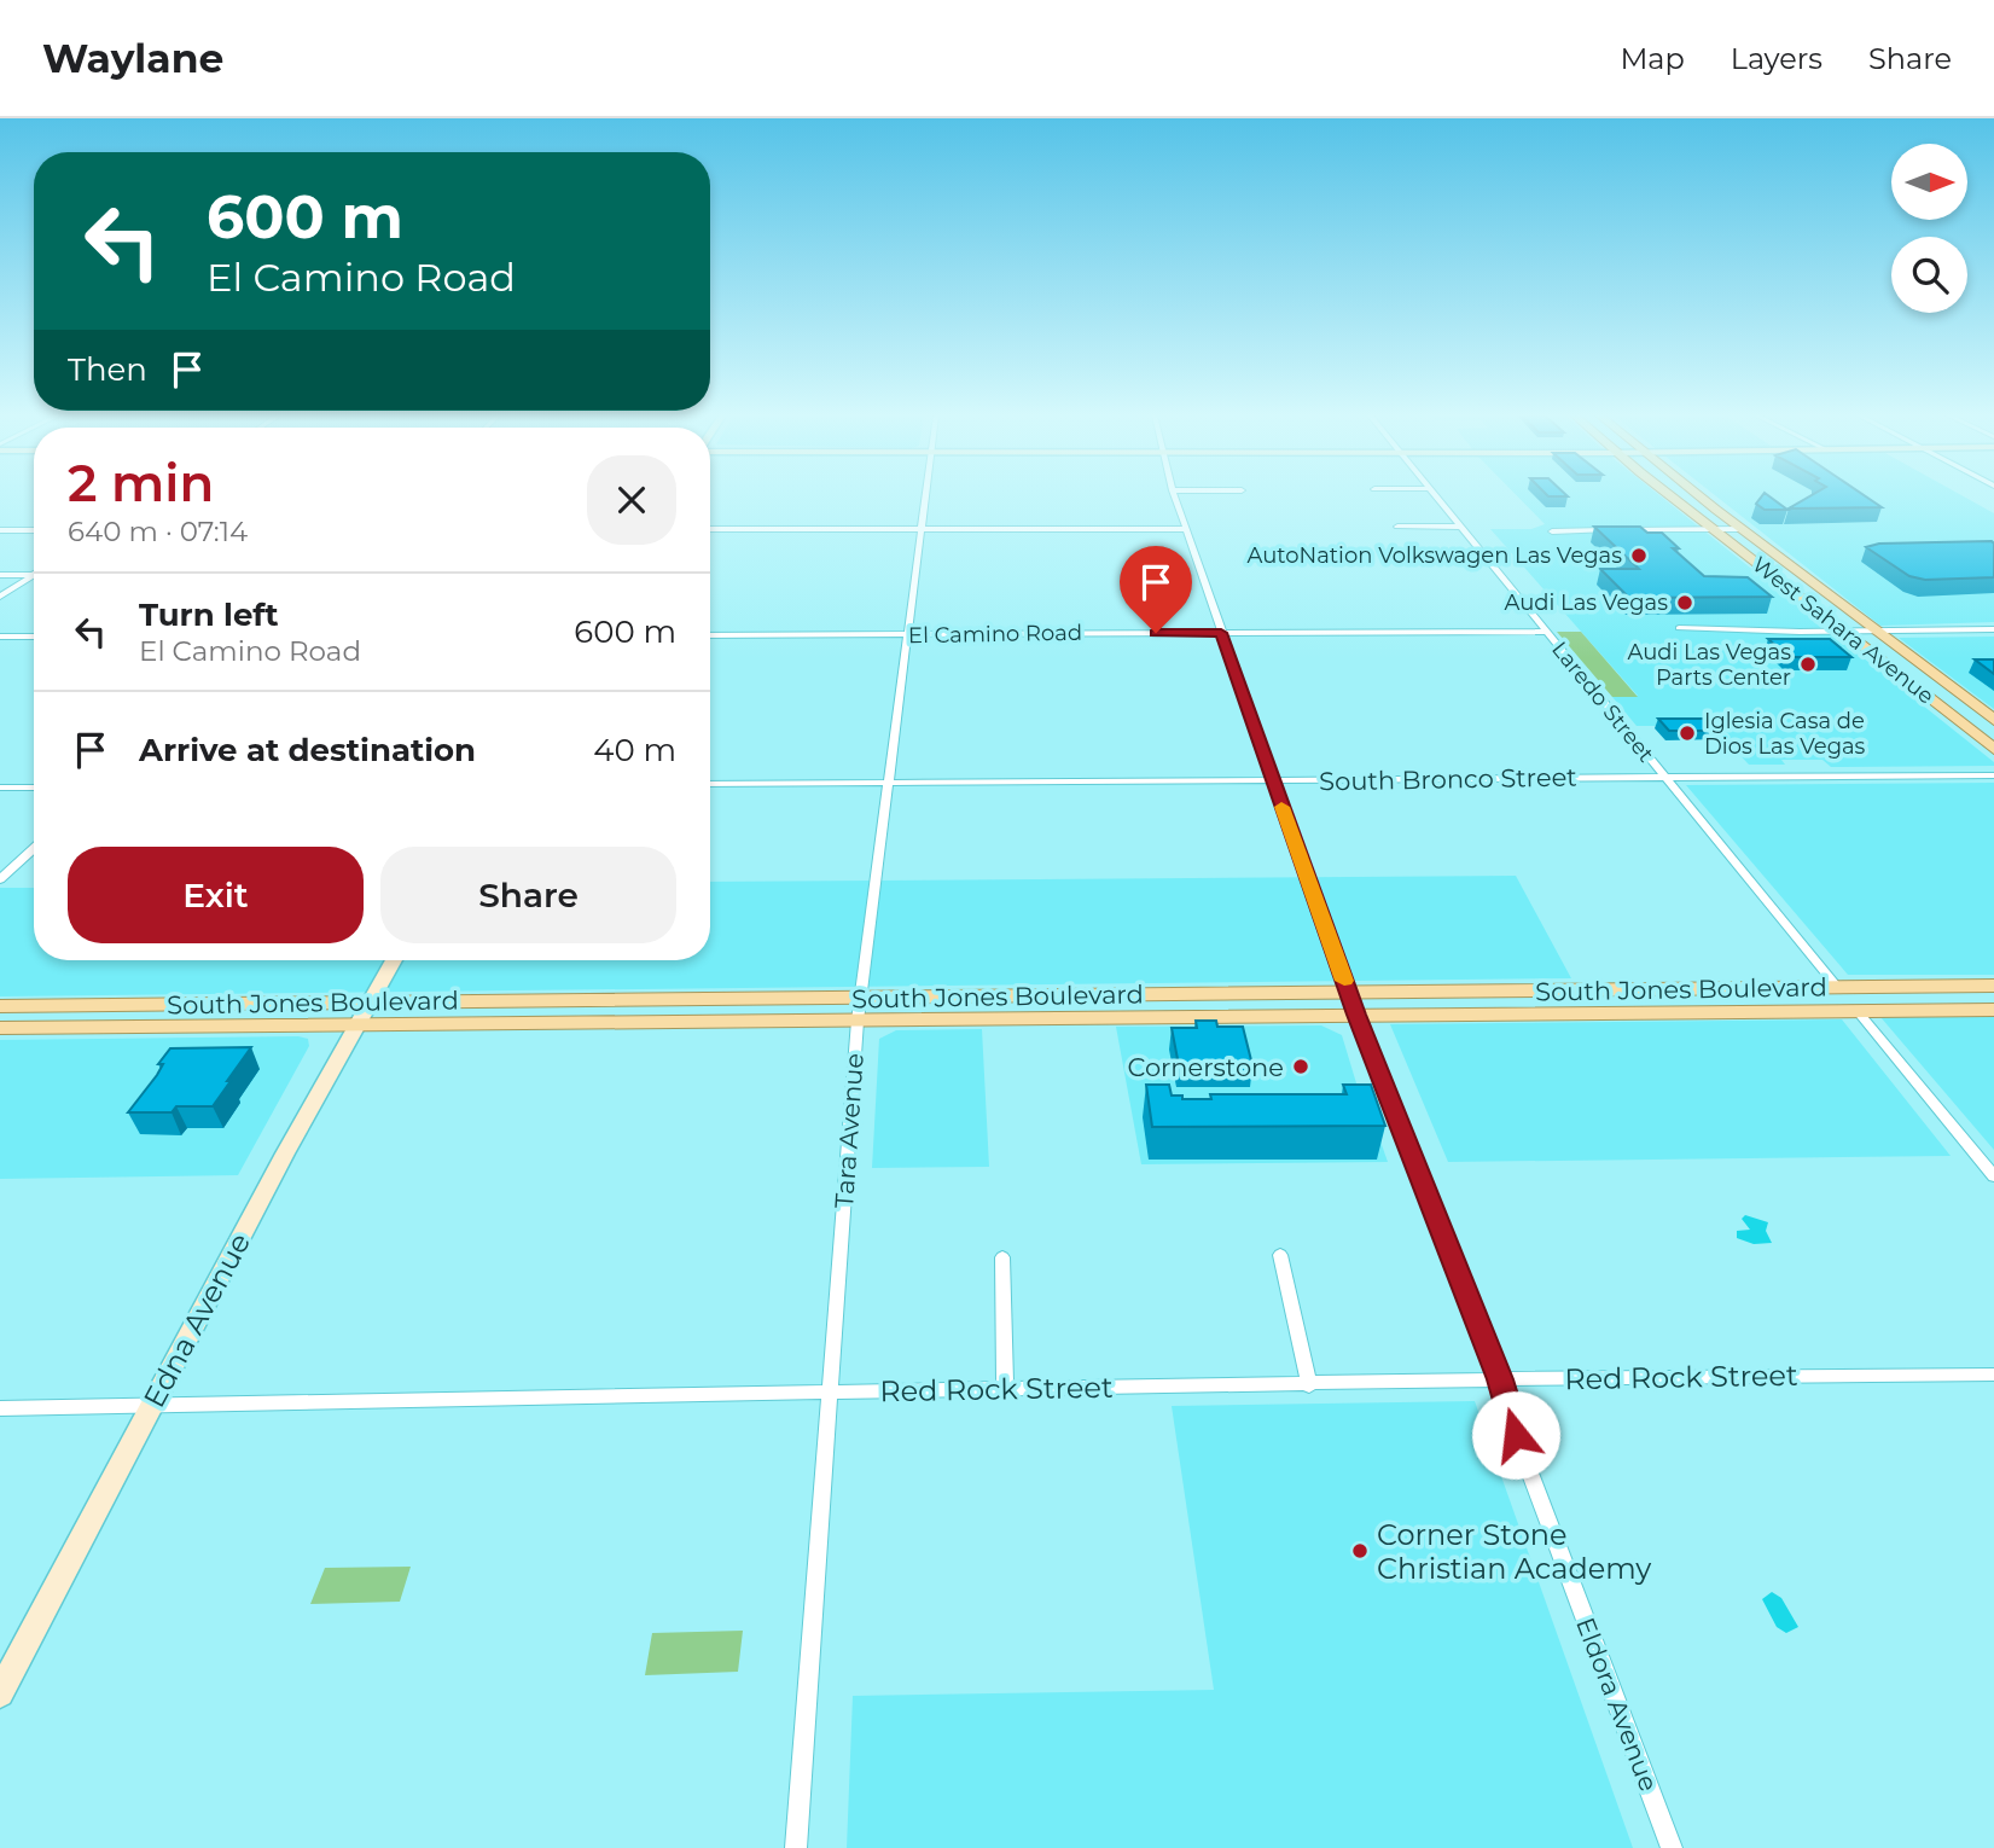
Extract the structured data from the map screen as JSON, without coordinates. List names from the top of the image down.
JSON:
{
  "streets": {
    "main road": ["West Sahara Avenue", "South Jones Boulevard"],
    "street": [
      "El Camino Road",
      "Laredo Street",
      "South Bronco Street",
      "Tara Avenue",
      "Edna Avenue",
      "Red Rock Street",
      "Eldora Avenue"
    ]
  },
  "crossings": [
    ["El Camino Road", "Laredo Street"],
    ["El Camino Road", "Tara Avenue"],
    ["El Camino Road", "Eldora Avenue"],
    ["Laredo Street", "South Bronco Street"],
    ["Laredo Street", "South Jones Boulevard"],
    ["South Bronco Street", "Tara Avenue"],
    ["South Bronco Street", "Eldora Avenue"],
    ["South Jones Boulevard", "Tara Avenue"],
    ["South Jones Boulevard", "Edna Avenue"],
    ["South Jones Boulevard", "Eldora Avenue"],
    ["Tara Avenue", "Red Rock Street"],
    ["Edna Avenue", "Red Rock Street"],
    ["Red Rock Street", "Eldora Avenue"]
  ],
  "places": [
    "AutoNation Volkswagen Las Vegas",
    "Audi Las Vegas",
    "Audi Las Vegas Parts Center",
    "Iglesia Casa de Dios Las Vegas",
    "Cornerstone",
    "Corner Stone Christian Academy"
  ],
  "north": "right",
  "page": {
    "header": "Waylane",
    "nav": ["Map", "Layers", "Share"],
    "turn": ["600 m", "El Camino Road"],
    "then": "Then",
    "heading": ["2 min", "640 m · 07:14"],
    "list": [
      {
        "name": "Turn left",
        "note": "El Camino Road",
        "value": "600 m"
      },
      {
        "name": "Arrive at destination",
        "value": "40 m"
      }
    ],
    "buttons": ["Exit", "Share"]
  }
}
